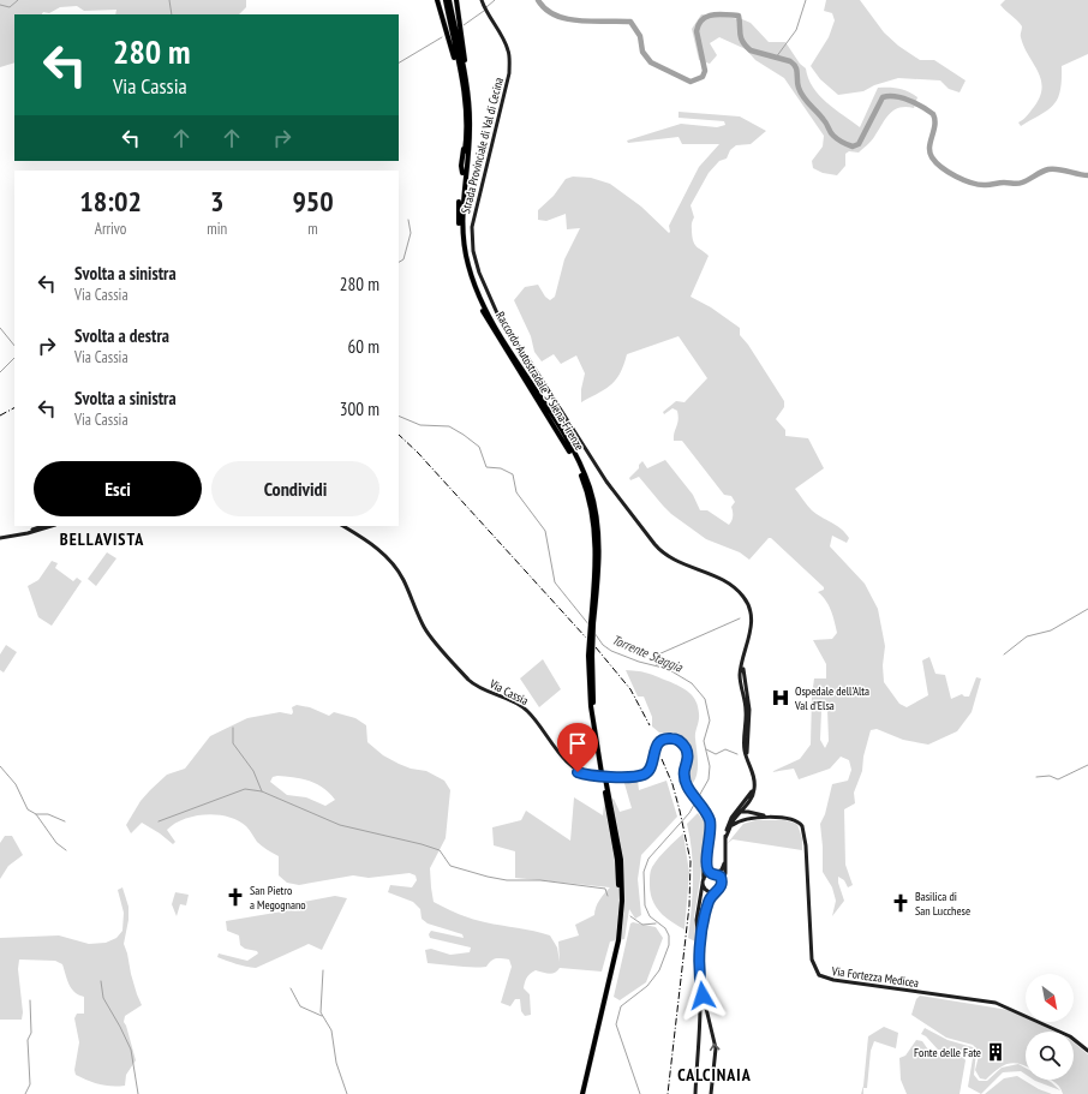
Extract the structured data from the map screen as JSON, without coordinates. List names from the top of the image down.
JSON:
{
  "streets": {
    "highway": ["Raccordo Autostradale 3 Siena-Firenze"],
    "main road": ["Strada Provinciale di Val di Cecina", "Via Cassia", "Via Fortezza Medicea"]
  },
  "crossings": [
    ["Strada Provinciale di Val di Cecina", "Via Cassia"]
  ],
  "districts": ["BELLAVISTA", "CALCINAIA"],
  "water": ["Torrente Staggia"],
  "places": {
    "hospital": ["Ospedale dell'Alta Val d'Elsa"],
    "church": ["San Pietro a Megognano", "Basilica di San Lucchese"],
    "building": ["Fonte delle Fate"]
  },
  "north": "bottom right",
  "page": {
    "turn": ["280 m", "Via Cassia"],
    "eta": [
      "18:02",
      "Arrivo",
      "3",
      "min",
      "950",
      "m"
    ],
    "list": [
      {
        "name": "Svolta a sinistra",
        "note": "Via Cassia",
        "value": "280 m"
      },
      {
        "name": "Svolta a destra",
        "note": "Via Cassia",
        "value": "60 m"
      },
      {
        "name": "Svolta a sinistra",
        "note": "Via Cassia",
        "value": "300 m"
      }
    ],
    "buttons": ["Esci", "Condividi"]
  }
}
